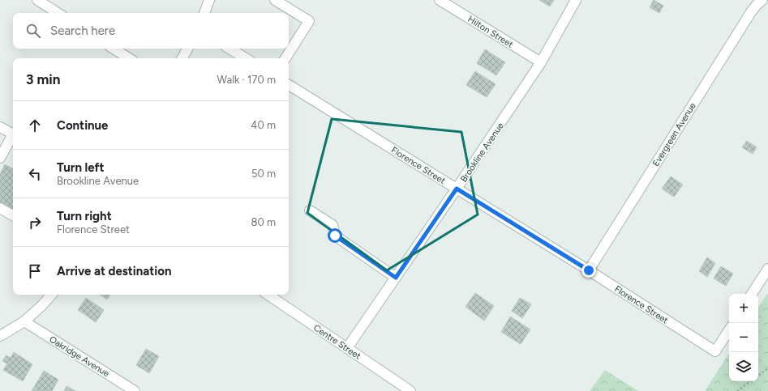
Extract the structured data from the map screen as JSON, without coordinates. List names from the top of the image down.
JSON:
{
  "streets": {
    "street": [
      "Hilton Street",
      "Evergreen Avenue",
      "Brookline Avenue",
      "Florence Street",
      "Centre Street",
      "Oakridge Avenue"
    ]
  },
  "crossings": [
    ["Hilton Street", "Brookline Avenue"],
    ["Evergreen Avenue", "Florence Street"],
    ["Brookline Avenue", "Florence Street"],
    ["Brookline Avenue", "Centre Street"]
  ],
  "page": {
    "search": "Search here",
    "heading": ["3 min", "Walk · 170 m"],
    "list": [
      ["Continue", "40 m"],
      ["Turn left", "Brookline Avenue", "50 m"],
      ["Turn right", "Florence Street", "80 m"],
      "Arrive at destination"
    ],
    "map_buttons": ["+", "−"]
  }
}
